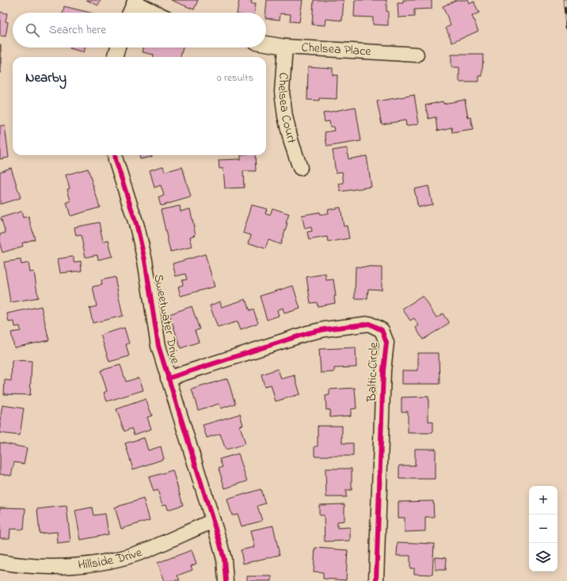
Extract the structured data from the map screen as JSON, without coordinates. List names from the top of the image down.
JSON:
{
  "streets": {
    "street": [
      "Chelsea Place",
      "Chelsea Court",
      "Sweetwater Drive",
      "Baltic Circle",
      "Hillside Drive"
    ]
  },
  "crossings": [
    ["Chelsea Place", "Chelsea Court"],
    ["Sweetwater Drive", "Baltic Circle"],
    ["Sweetwater Drive", "Hillside Drive"]
  ],
  "page": {
    "search": "Search here",
    "heading": ["Nearby", "0 results"],
    "map_buttons": ["+", "−"]
  }
}
